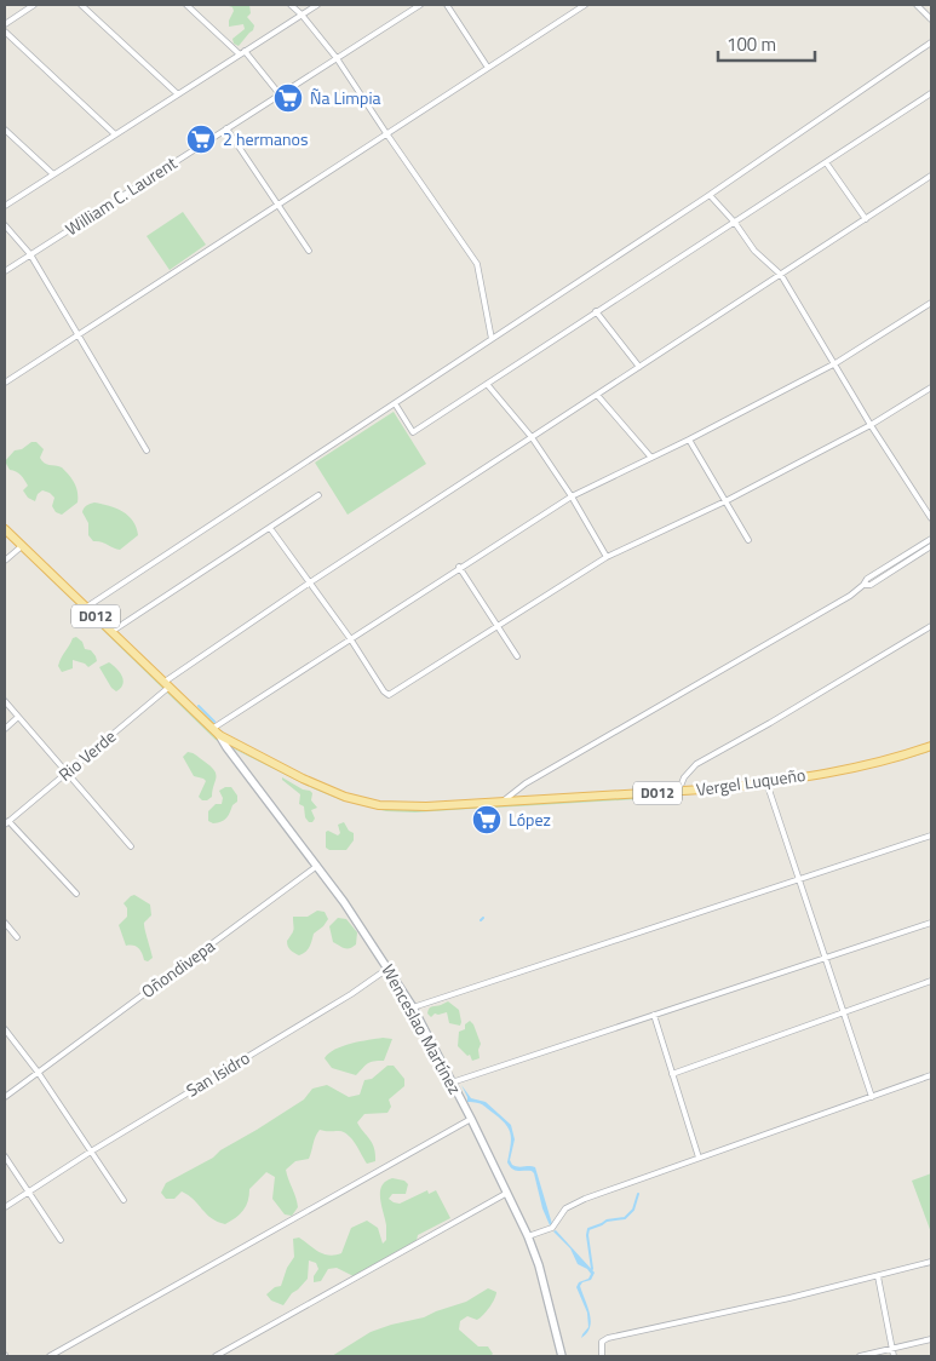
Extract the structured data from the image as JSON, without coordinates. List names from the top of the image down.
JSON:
{
  "streets": {
    "main road": ["D012", "Vergel Luqueño", "Wenceslao Martínez"],
    "street": [
      "William C. Laurent",
      "Rio Verde",
      "Oñondivepa",
      "San Isidro"
    ]
  },
  "crossings": [
    ["D012", "Rio Verde"],
    ["D012", "Vergel Luqueño"],
    ["D012", "Wenceslao Martínez"],
    ["Vergel Luqueño", "Wenceslao Martínez"],
    ["Oñondivepa", "Wenceslao Martínez"],
    ["Wenceslao Martínez", "San Isidro"]
  ],
  "places": {
    "supermarket": ["Ña Limpia", "2 hermanos", "López"]
  },
  "scale_bar": "100 m"
}
